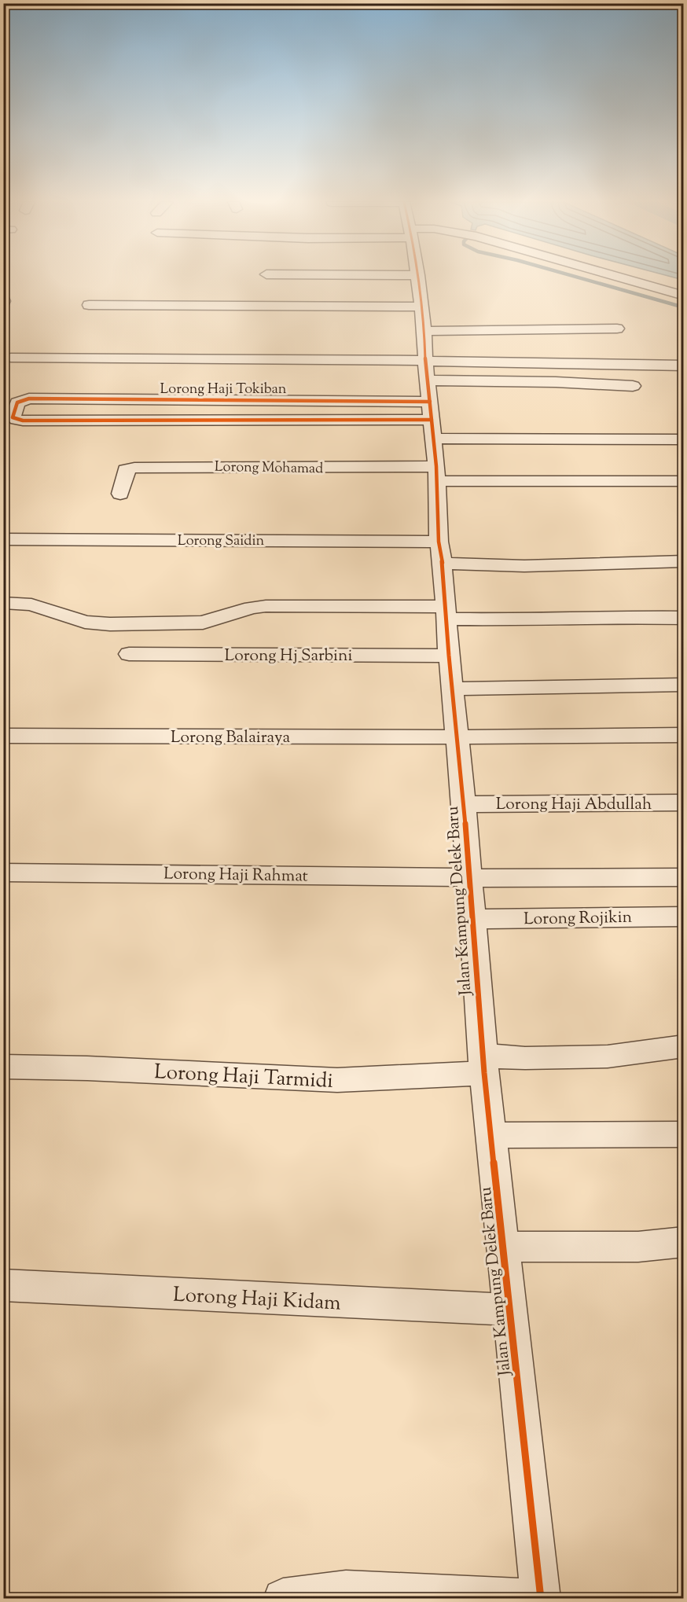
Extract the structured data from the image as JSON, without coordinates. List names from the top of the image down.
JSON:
{
  "streets": {
    "street": [
      "Lorong Haji Tokiban",
      "Lorong Mohamad",
      "Lorong Saidin",
      "Lorong Hj Sarbini",
      "Lorong Balairaya",
      "Lorong Haji Abdullah",
      "Lorong Haji Rahmat",
      "Jalan Kampung Delek Baru",
      "Lorong Rojikin",
      "Lorong Haji Tarmidi",
      "Lorong Haji Kidam"
    ]
  },
  "crossings": [
    ["Lorong Haji Tokiban", "Jalan Kampung Delek Baru"],
    ["Lorong Mohamad", "Jalan Kampung Delek Baru"],
    ["Lorong Saidin", "Jalan Kampung Delek Baru"],
    ["Lorong Hj Sarbini", "Jalan Kampung Delek Baru"],
    ["Lorong Balairaya", "Jalan Kampung Delek Baru"],
    ["Lorong Haji Abdullah", "Jalan Kampung Delek Baru"],
    ["Lorong Haji Rahmat", "Jalan Kampung Delek Baru"],
    ["Jalan Kampung Delek Baru", "Lorong Rojikin"],
    ["Jalan Kampung Delek Baru", "Lorong Haji Tarmidi"],
    ["Jalan Kampung Delek Baru", "Lorong Haji Kidam"]
  ]
}
